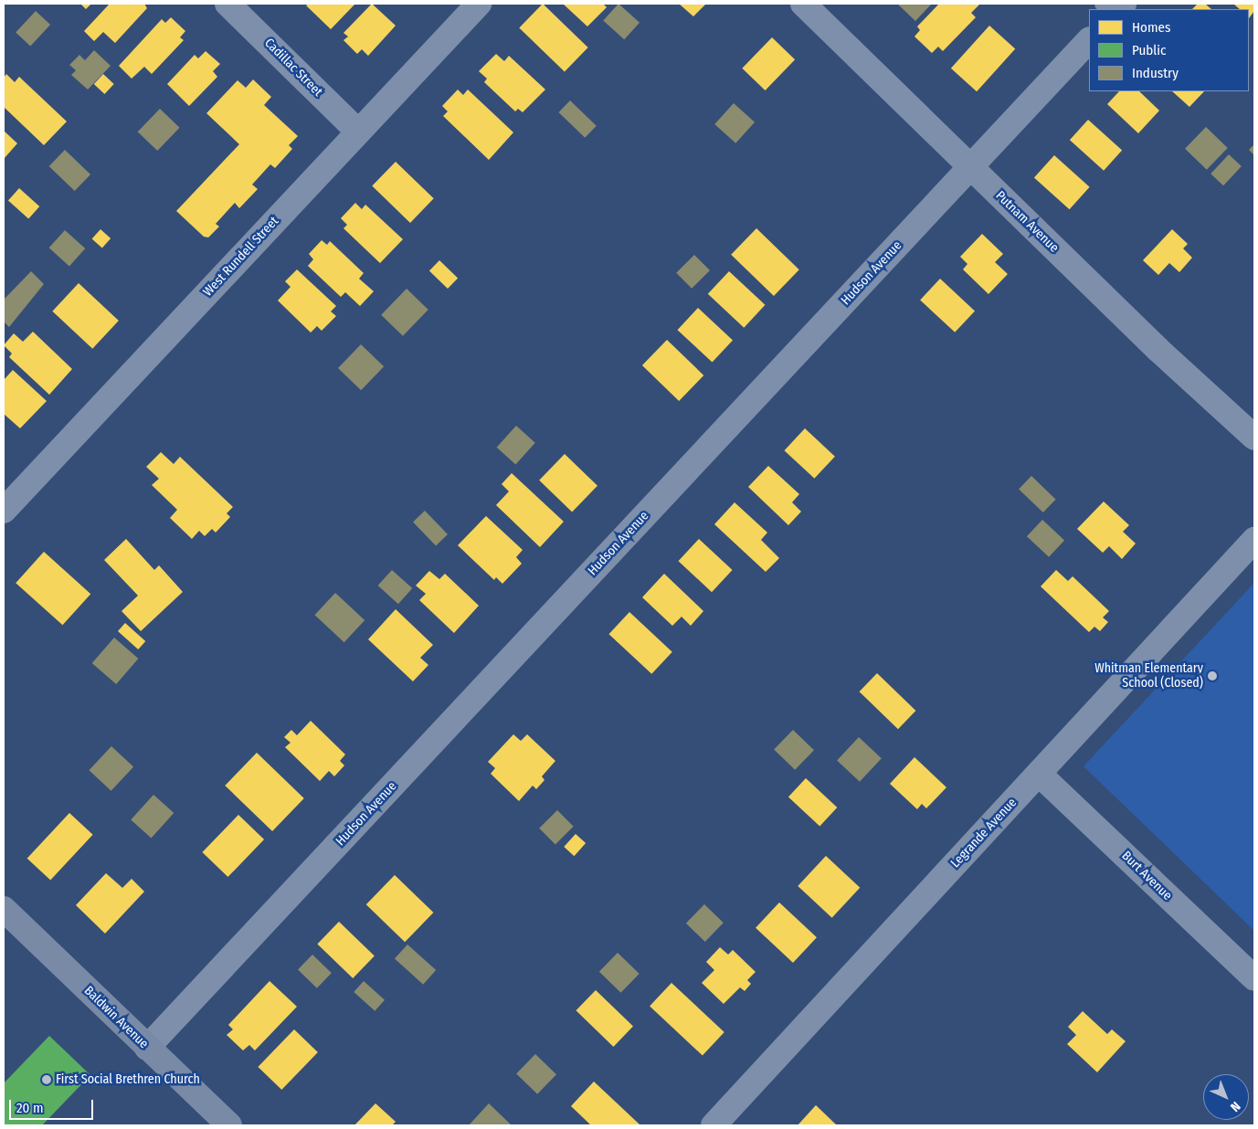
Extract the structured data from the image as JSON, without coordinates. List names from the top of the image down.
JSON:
{
  "streets": {
    "main road": ["Baldwin Avenue"],
    "street": [
      "Cadillac Street",
      "Putnam Avenue",
      "West Rundell Street",
      "Hudson Avenue",
      "Legrande Avenue",
      "Burt Avenue"
    ]
  },
  "crossings": [
    ["Cadillac Street", "West Rundell Street"],
    ["Putnam Avenue", "Hudson Avenue"],
    ["Hudson Avenue", "Baldwin Avenue"],
    ["Legrande Avenue", "Burt Avenue"]
  ],
  "places": ["Whitman Elementary School (Closed)", "First Social Brethren Church"],
  "legend": ["Homes", "Public", "Industry"],
  "scale_bar": "20 m",
  "north": "bottom right"
}
